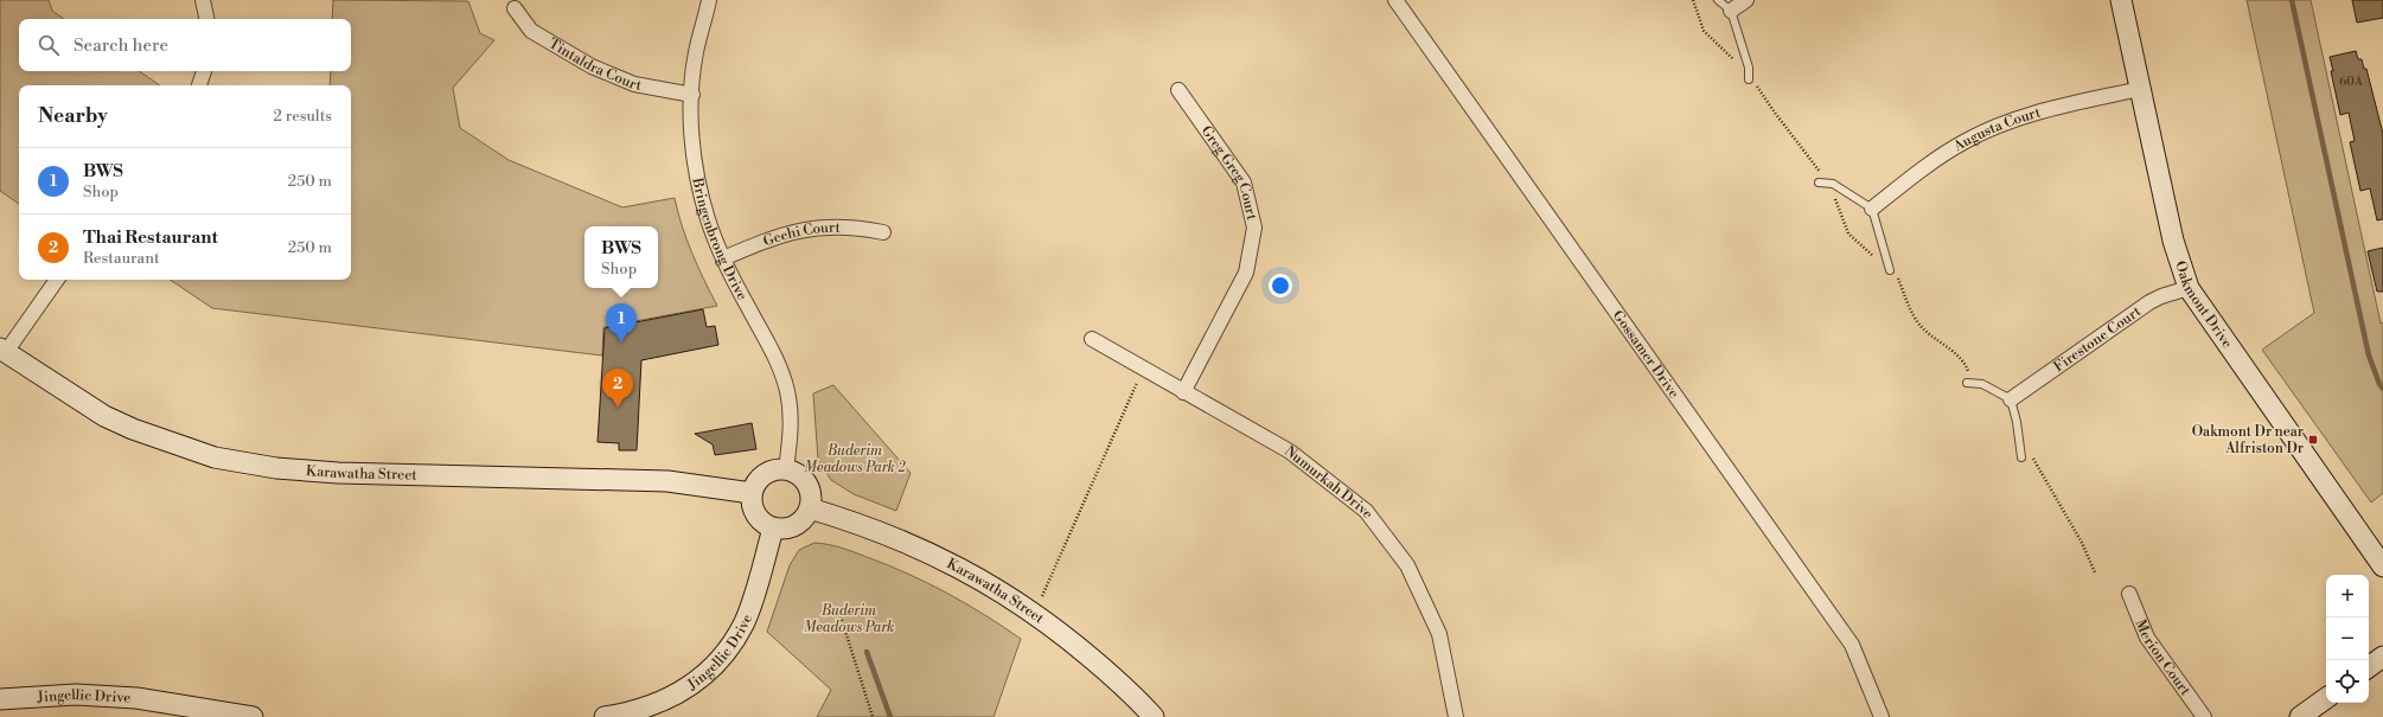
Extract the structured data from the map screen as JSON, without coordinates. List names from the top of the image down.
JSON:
{
  "streets": {
    "street": [
      "Tintaldra Court",
      "Augusta Court",
      "Greg Greg Court",
      "Geehi Court",
      "Bringenbrong Drive",
      "Oakmont Drive",
      "Firestone Court",
      "Gossamer Drive",
      "Karawatha Street",
      "Numurkah Drive",
      "Jingellic Drive",
      "Merion Court"
    ]
  },
  "crossings": [
    ["Tintaldra Court", "Bringenbrong Drive"],
    ["Augusta Court", "Oakmont Drive"],
    ["Greg Greg Court", "Numurkah Drive"],
    ["Geehi Court", "Bringenbrong Drive"],
    ["Bringenbrong Drive", "Karawatha Street"],
    ["Bringenbrong Drive", "Jingellic Drive"],
    ["Oakmont Drive", "Firestone Court"],
    ["Karawatha Street", "Jingellic Drive"]
  ],
  "parks": ["Buderim Meadows Park 2", "Buderim Meadows Park"],
  "places": {
    "transit": ["Oakmont Dr near Alfriston Dr"]
  },
  "house_numbers": ["60A"],
  "page": {
    "search": "Search here",
    "heading": ["Nearby", "2 results"],
    "list": [
      {
        "mark": "1",
        "name": "BWS",
        "note": "Shop",
        "value": "250 m"
      },
      {
        "mark": "2",
        "name": "Thai Restaurant",
        "note": "Restaurant",
        "value": "250 m"
      }
    ],
    "popup": ["BWS", "Shop"],
    "pins": ["1", "2"],
    "map_buttons": ["+", "−"]
  }
}
